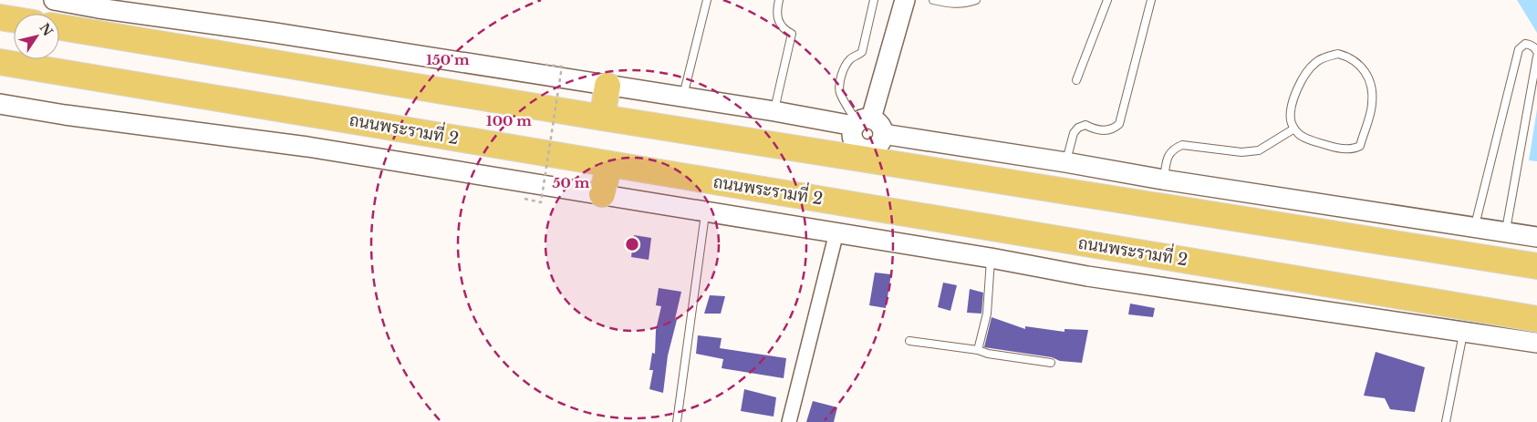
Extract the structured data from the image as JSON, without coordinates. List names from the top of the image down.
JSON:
{
  "streets": {
    "highway": ["ถนนพระรามที่ 2"]
  },
  "north": "top right",
  "rings": ["150 m", "100 m", "50 m"]
}
